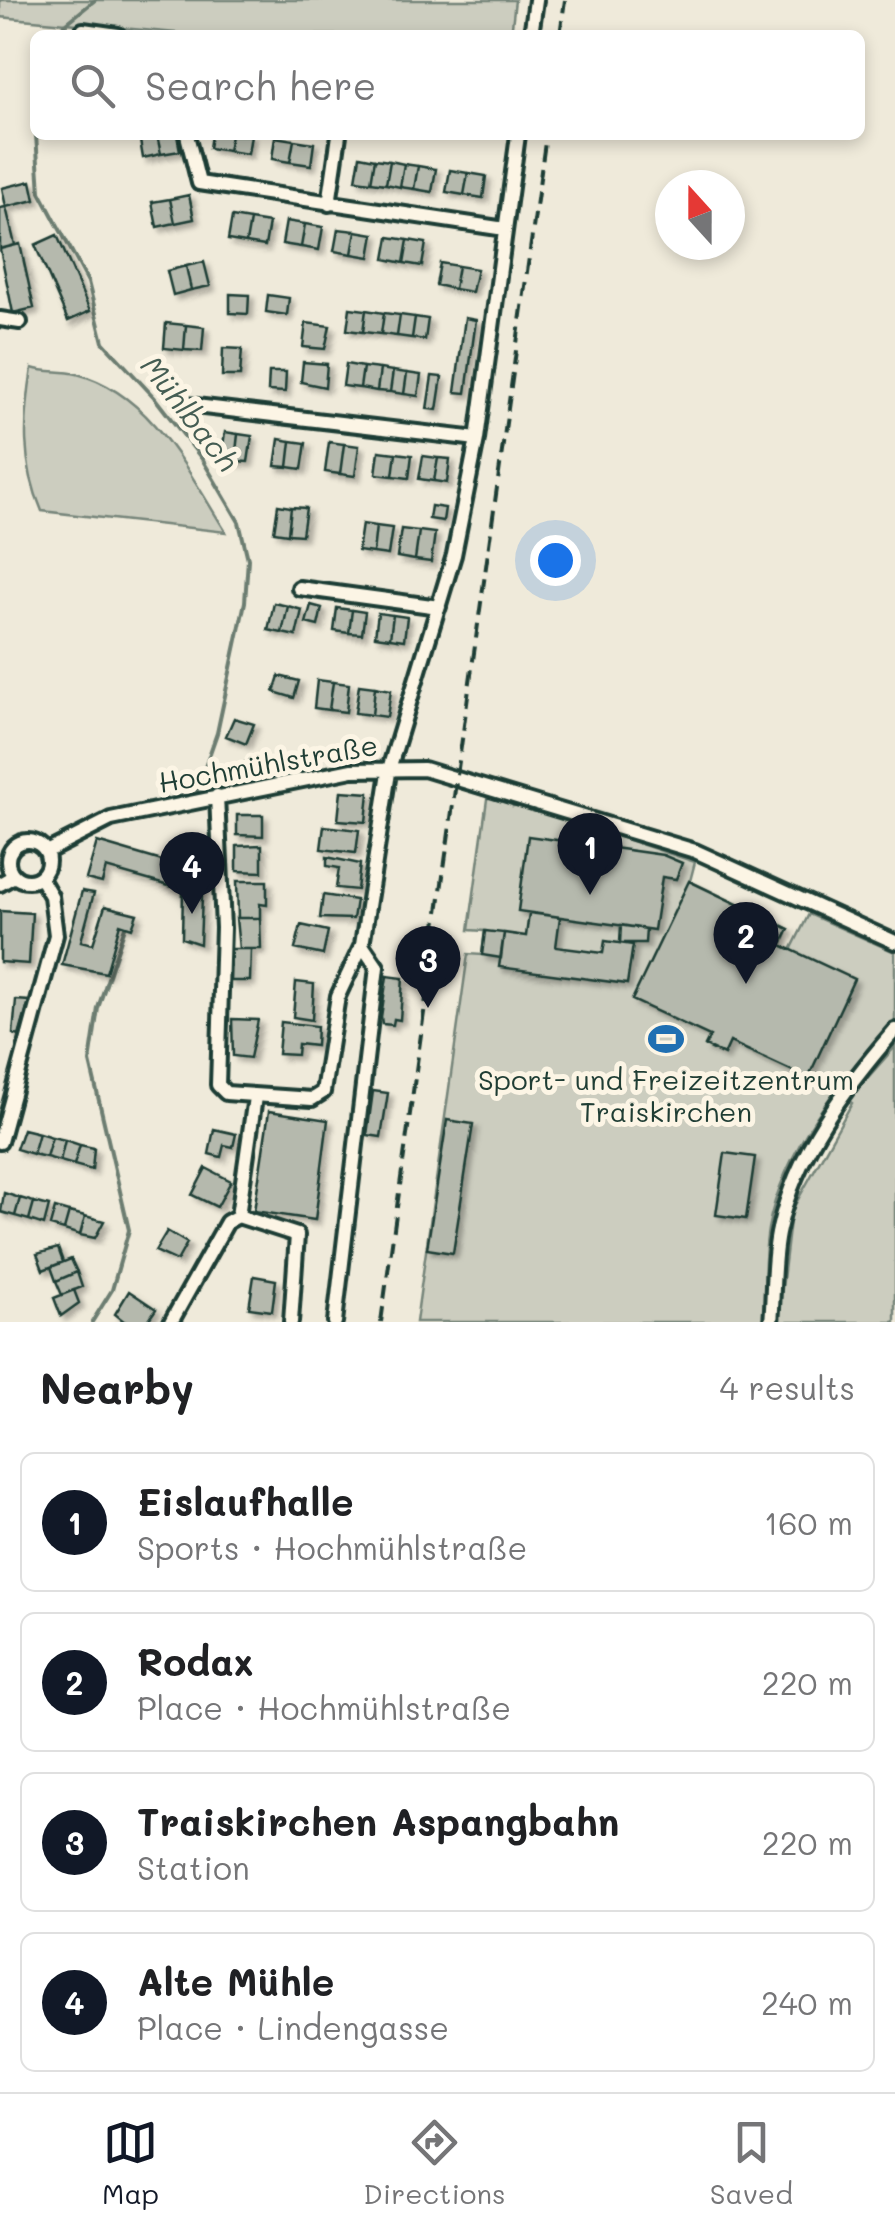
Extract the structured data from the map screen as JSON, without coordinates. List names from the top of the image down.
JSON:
{
  "streets": {
    "street": ["Hochmühlstraße"]
  },
  "water": ["Mühlbach"],
  "places": {
    "sports": ["Sport- und Freizeitzentrum Traiskirchen"]
  },
  "north": "top",
  "page": {
    "search": "Search here",
    "pins": [
      "1",
      "4",
      "2",
      "3"
    ],
    "heading": ["Nearby", "4 results"],
    "list": [
      {
        "mark": "1",
        "name": "Eislaufhalle",
        "note": "Sports · Hochmühlstraße",
        "value": "160 m"
      },
      {
        "mark": "2",
        "name": "Rodax",
        "note": "Place · Hochmühlstraße",
        "value": "220 m"
      },
      {
        "mark": "3",
        "name": "Traiskirchen Aspangbahn",
        "note": "Station",
        "value": "220 m"
      },
      {
        "mark": "4",
        "name": "Alte Mühle",
        "note": "Place · Lindengasse",
        "value": "240 m"
      }
    ],
    "nav": ["Map", "Directions", "Saved"]
  }
}
